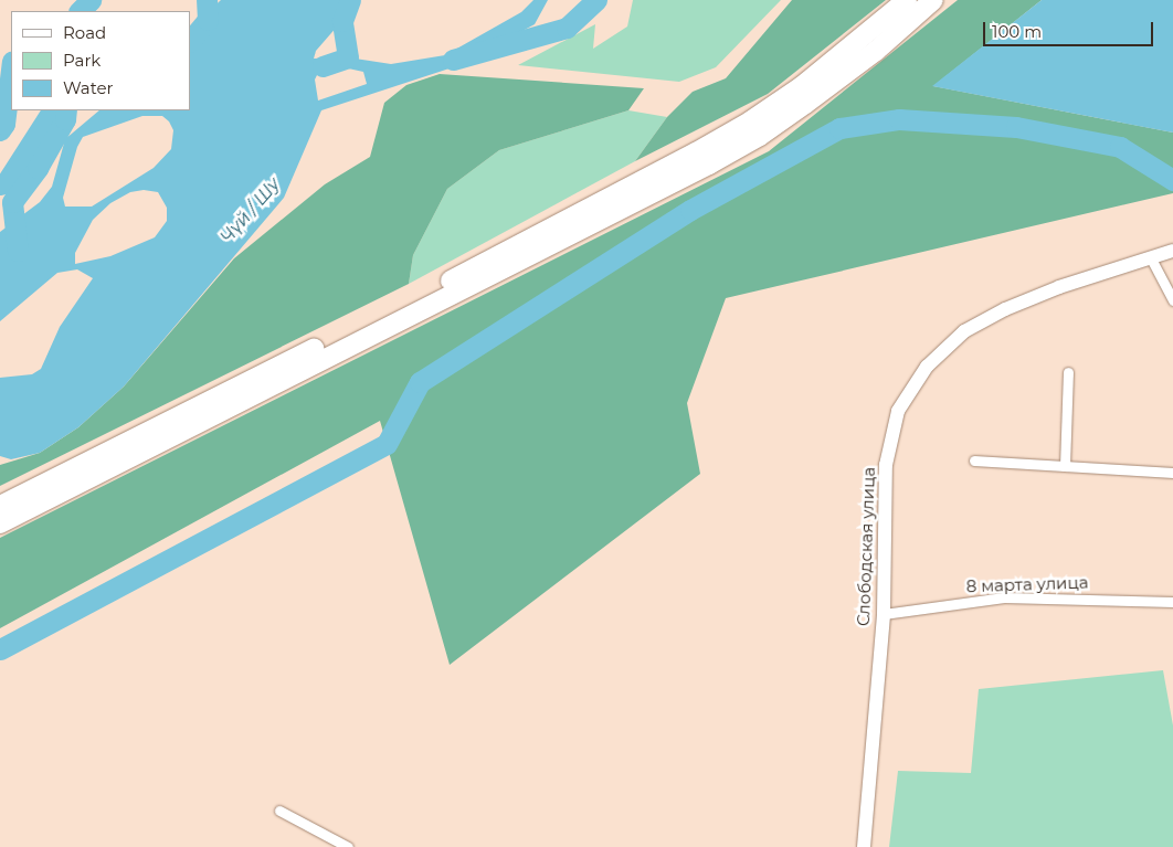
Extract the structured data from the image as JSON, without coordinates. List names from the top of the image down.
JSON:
{
  "streets": {
    "street": ["Слободская улица", "8 марта улица"]
  },
  "crossings": [
    ["Слободская улица", "8 марта улица"]
  ],
  "water": ["Чүй / Шу"],
  "legend": ["Road", "Park", "Water"],
  "scale_bar": "100 m"
}
